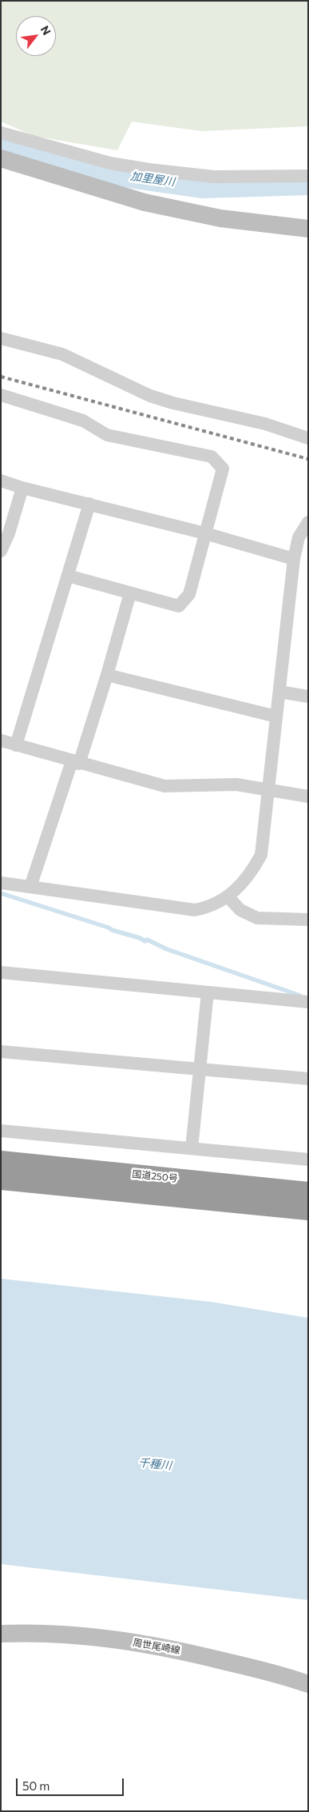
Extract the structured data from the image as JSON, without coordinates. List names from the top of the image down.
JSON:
{
  "streets": {
    "highway": ["国道250号"],
    "street": ["周世尾崎線"]
  },
  "water": ["加里屋川", "千種川"],
  "scale_bar": "50 m",
  "north": "top right"
}
